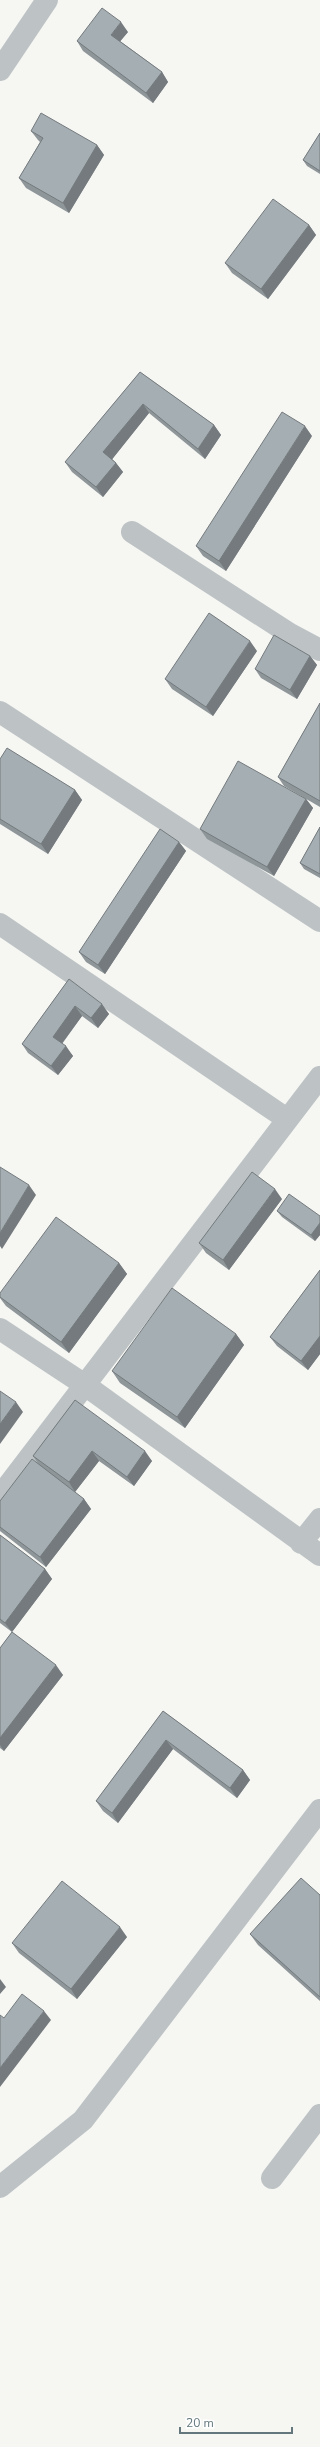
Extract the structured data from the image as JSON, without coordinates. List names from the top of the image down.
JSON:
{
  "scale_bar": "20 m"
}
